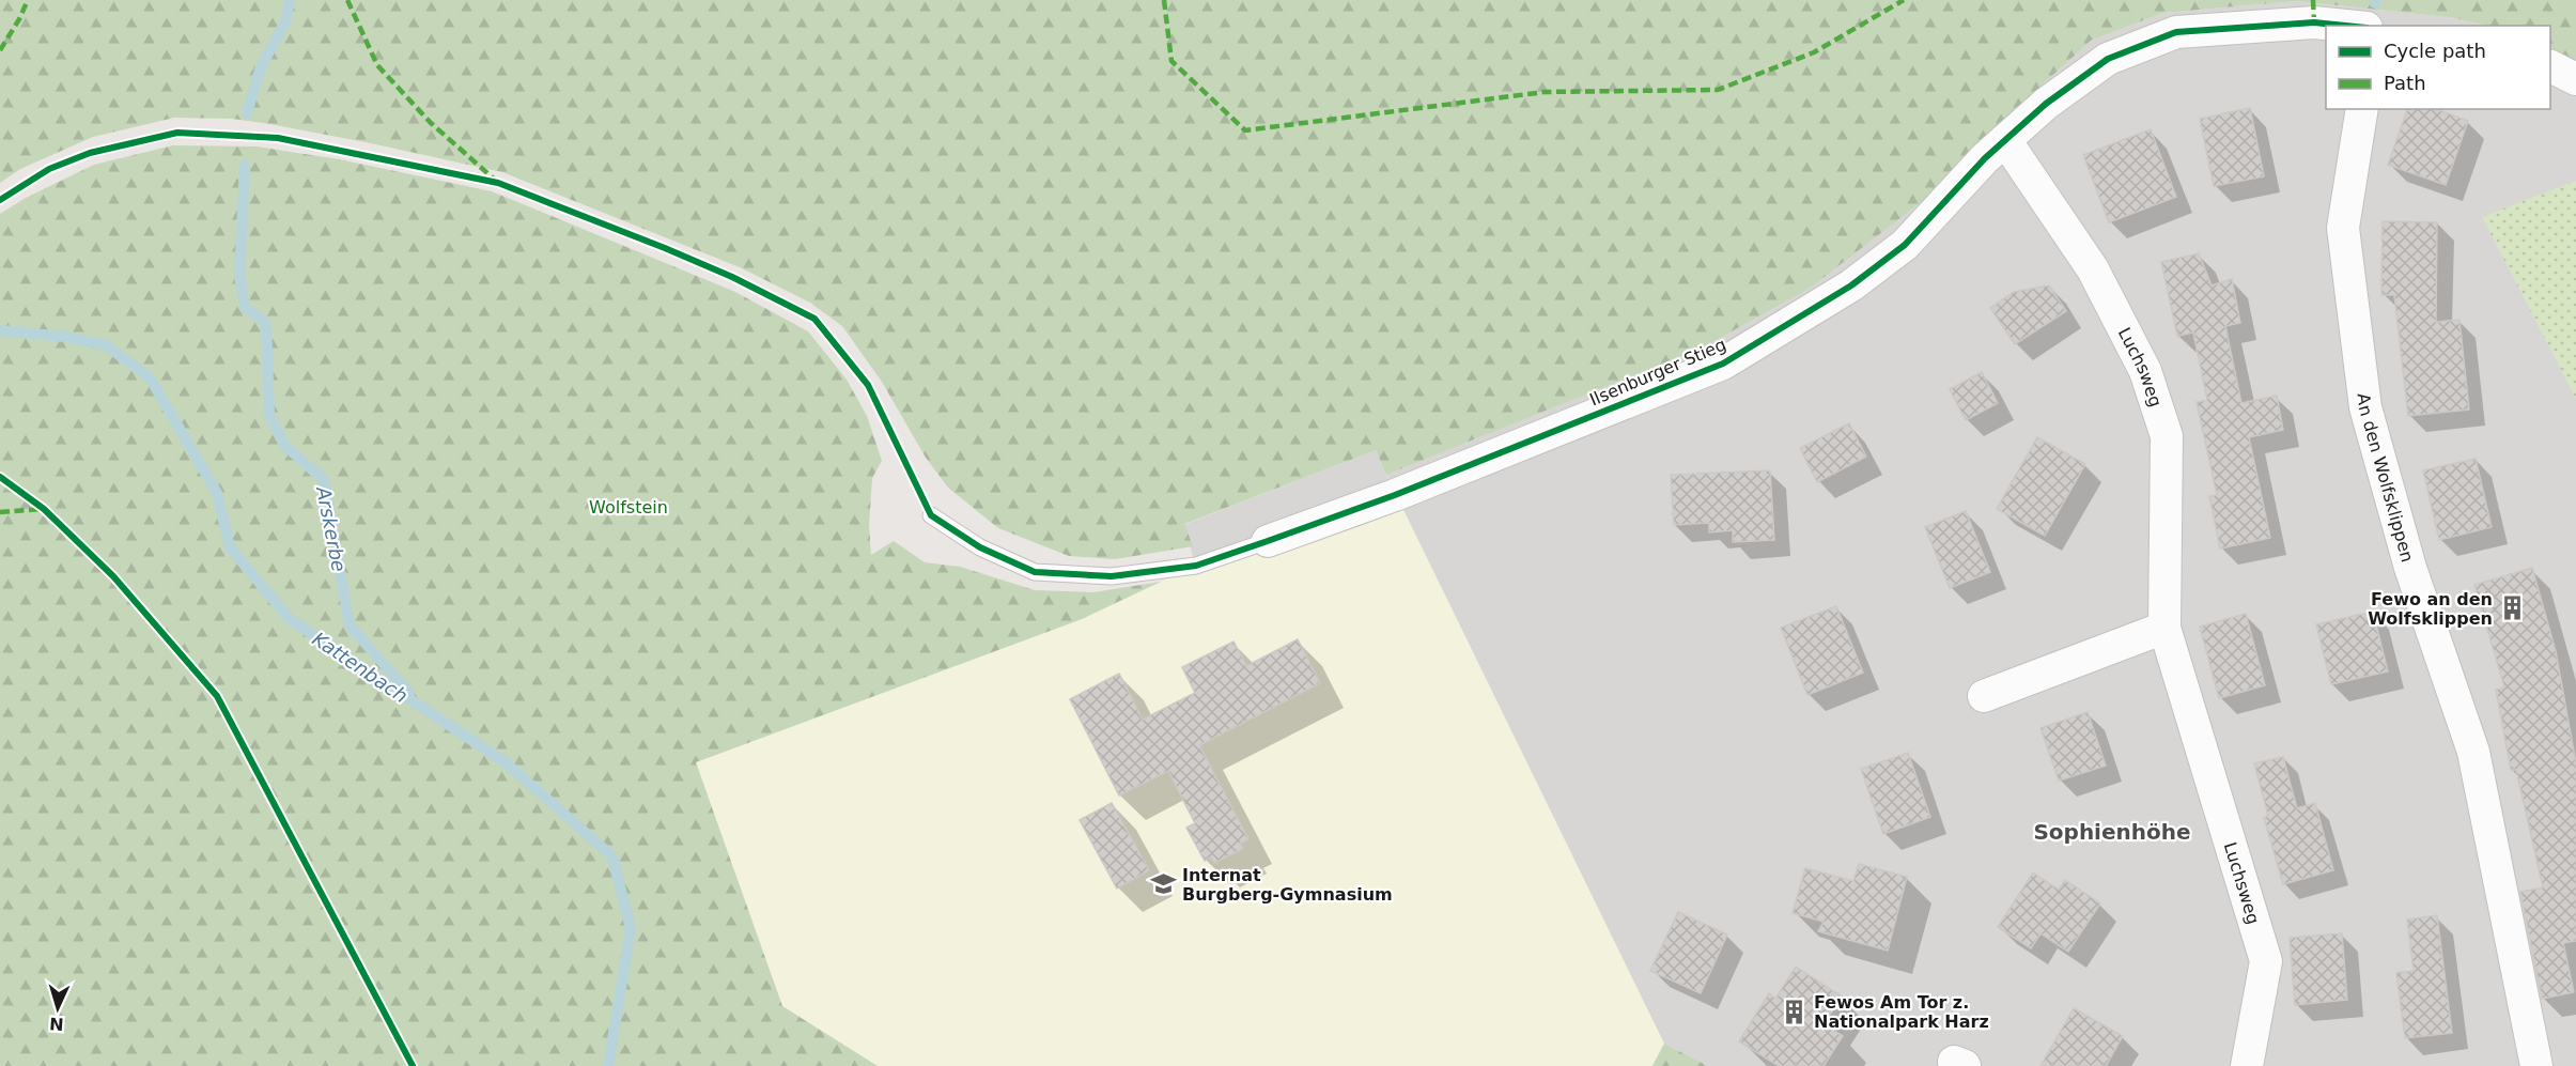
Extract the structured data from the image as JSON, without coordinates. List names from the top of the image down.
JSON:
{
  "streets": {
    "street": ["Luchsweg", "Ilsenburger Stieg", "An den Wolfsklippen"]
  },
  "crossings": [
    ["Luchsweg", "Ilsenburger Stieg"]
  ],
  "districts": ["Sophienhöhe"],
  "water": ["Arskerbe", "Kattenbach"],
  "parks": ["Wolfstein"],
  "places": {
    "building": ["Fewo an den Wolfsklippen", "Fewos Am Tor z. Nationalpark Harz"],
    "school or university": ["Internat Burgberg-Gymnasium"]
  },
  "legend": ["Cycle path", "Path"],
  "north": "bottom"
}
